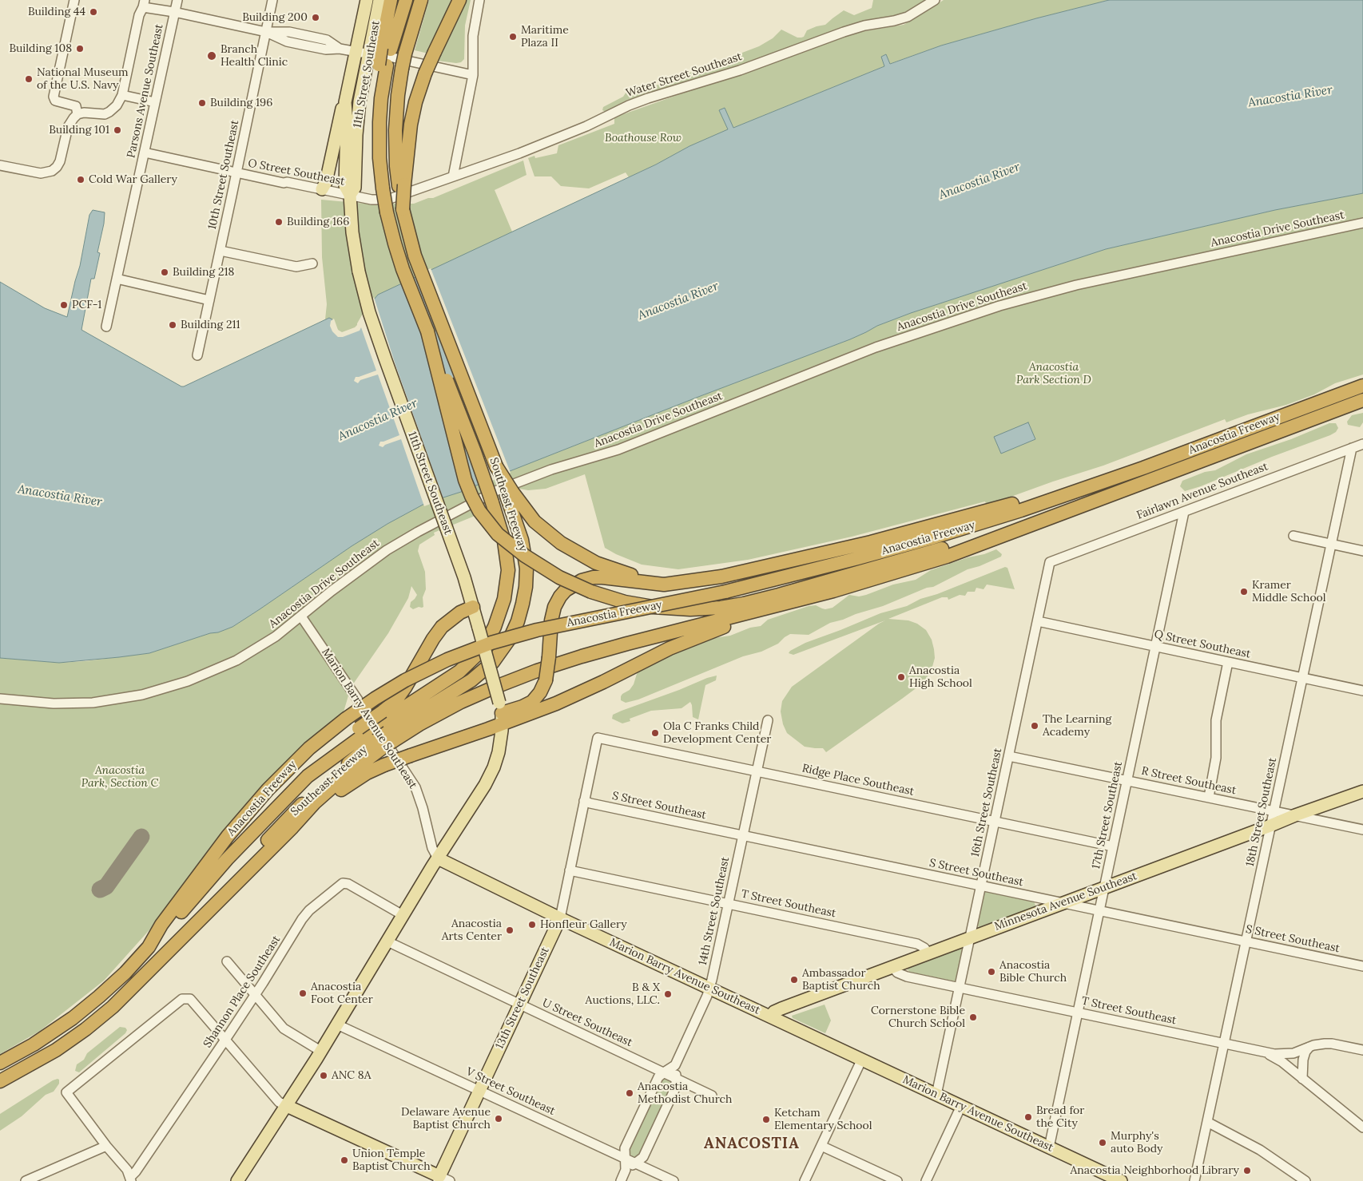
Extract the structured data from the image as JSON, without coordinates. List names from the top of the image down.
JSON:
{
  "streets": {
    "highway": ["Anacostia Freeway", "Southeast Freeway"],
    "main road": [
      "11th Street Southeast",
      "Marion Barry Avenue Southeast",
      "Minnesota Avenue Southeast",
      "13th Street Southeast"
    ],
    "street": [
      "Water Street Southeast",
      "Parsons Avenue Southeast",
      "O Street Southeast",
      "10th Street Southeast",
      "Anacostia Drive Southeast",
      "Fairlawn Avenue Southeast",
      "Q Street Southeast",
      "Ridge Place Southeast",
      "R Street Southeast",
      "16th Street Southeast",
      "S Street Southeast",
      "18th Street Southeast",
      "17th Street Southeast",
      "T Street Southeast",
      "14th Street Southeast",
      "Shannon Place Southeast",
      "U Street Southeast",
      "V Street Southeast"
    ]
  },
  "crossings": [
    ["11th Street Southeast", "Water Street Southeast"],
    ["11th Street Southeast", "O Street Southeast"],
    ["Water Street Southeast", "O Street Southeast"],
    ["Parsons Avenue Southeast", "O Street Southeast"],
    ["O Street Southeast", "10th Street Southeast"],
    ["Anacostia Drive Southeast", "Marion Barry Avenue Southeast"],
    ["Anacostia Freeway", "Southeast Freeway"],
    ["Fairlawn Avenue Southeast", "16th Street Southeast"],
    ["Fairlawn Avenue Southeast", "18th Street Southeast"],
    ["Fairlawn Avenue Southeast", "17th Street Southeast"],
    ["Q Street Southeast", "16th Street Southeast"],
    ["Q Street Southeast", "18th Street Southeast"],
    ["Q Street Southeast", "17th Street Southeast"],
    ["Marion Barry Avenue Southeast", "16th Street Southeast"],
    ["Marion Barry Avenue Southeast", "17th Street Southeast"],
    ["Marion Barry Avenue Southeast", "Minnesota Avenue Southeast"],
    ["Marion Barry Avenue Southeast", "14th Street Southeast"],
    ["Marion Barry Avenue Southeast", "13th Street Southeast"],
    ["Ridge Place Southeast", "16th Street Southeast"],
    ["Ridge Place Southeast", "17th Street Southeast"],
    ["Ridge Place Southeast", "14th Street Southeast"],
    ["Ridge Place Southeast", "13th Street Southeast"],
    ["R Street Southeast", "16th Street Southeast"],
    ["R Street Southeast", "18th Street Southeast"],
    ["R Street Southeast", "17th Street Southeast"],
    ["R Street Southeast", "Minnesota Avenue Southeast"],
    ["16th Street Southeast", "S Street Southeast"],
    ["16th Street Southeast", "Minnesota Avenue Southeast"],
    ["16th Street Southeast", "T Street Southeast"],
    ["S Street Southeast", "18th Street Southeast"],
    ["S Street Southeast", "17th Street Southeast"],
    ["S Street Southeast", "Minnesota Avenue Southeast"],
    ["S Street Southeast", "14th Street Southeast"],
    ["S Street Southeast", "13th Street Southeast"],
    ["18th Street Southeast", "Minnesota Avenue Southeast"],
    ["18th Street Southeast", "T Street Southeast"],
    ["17th Street Southeast", "Minnesota Avenue Southeast"],
    ["17th Street Southeast", "T Street Southeast"],
    ["Minnesota Avenue Southeast", "T Street Southeast"],
    ["T Street Southeast", "14th Street Southeast"],
    ["T Street Southeast", "13th Street Southeast"],
    ["13th Street Southeast", "U Street Southeast"],
    ["13th Street Southeast", "V Street Southeast"]
  ],
  "districts": ["ANACOSTIA"],
  "water": ["Anacostia River"],
  "parks": ["Boathouse Row", "Anacostia Park Section D", "Anacostia Park, Section C"],
  "places": [
    "Building 44",
    "Building 200",
    "Maritime Plaza II",
    "Building 108",
    "Branch Health Clinic",
    "National Museum of the U.S. Navy",
    "Building 196",
    "Building 101",
    "Cold War Gallery",
    "Building 166",
    "Building 218",
    "PCF-1",
    "Building 211",
    "Kramer Middle School",
    "Anacostia High School",
    "The Learning Academy",
    "Ola C Franks Child Development Center",
    "Honfleur Gallery",
    "Anacostia Arts Center",
    "Anacostia Bible Church",
    "Ambassador Baptist Church",
    "Anacostia Foot Center",
    "B & X Auctions, LLC.",
    "Cornerstone Bible Church School",
    "ANC 8A",
    "Anacostia Methodist Church",
    "Bread for the City",
    "Delaware Avenue Baptist Church",
    "Ketcham Elementary School",
    "Murphy's auto Body",
    "Union Temple Baptist Church",
    "Anacostia Neighborhood Library"
  ]
}
